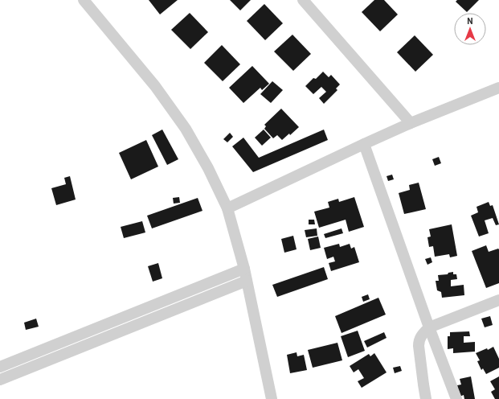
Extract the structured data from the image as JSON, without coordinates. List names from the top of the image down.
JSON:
{
  "north": "top"
}
